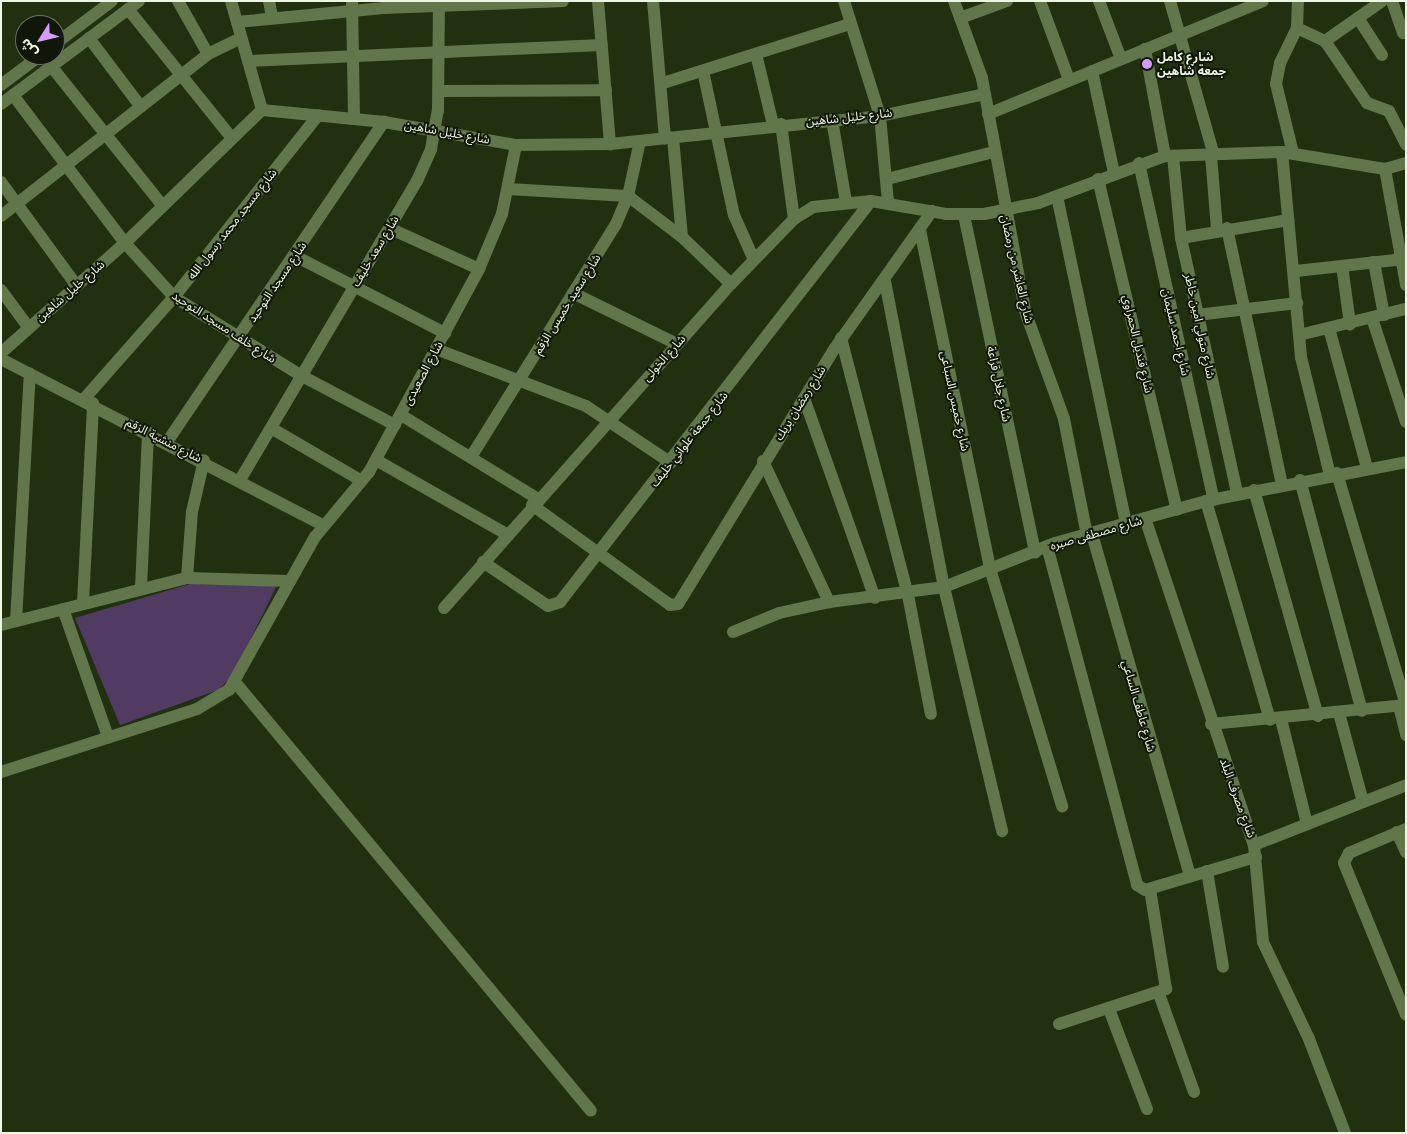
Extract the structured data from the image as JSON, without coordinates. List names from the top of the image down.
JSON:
{
  "streets": {
    "street": [
      "شارع خليل شاهين",
      "شارع مسجد محمد رسول الله",
      "شارع سعد خليف",
      "شارع العاشر من رمضان",
      "شارع مسجد التوحيد",
      "شارع سعيد خميس الزقم",
      "شارع متولي امين خاطر",
      "شارع خلف مسجد التوحيد",
      "شارع احمد سليمان",
      "شارع قنديل الحمراوي",
      "شارع الخولى",
      "شارع الصعيدى",
      "شارع جلال قراعة",
      "شارع خميس السباعى",
      "شارع رمضان بريك",
      "شارع جمعة علواني خليف",
      "شارع منشية الزقم",
      "شارع مصطفى صبره",
      "شارع عاطف الساعي",
      "شارع مصرف البلد"
    ]
  },
  "crossings": [
    ["شارع خليل شاهين", "شارع مسجد محمد رسول الله"],
    ["شارع خليل شاهين", "شارع سعد خليف"],
    ["شارع خليل شاهين", "شارع العاشر من رمضان"],
    ["شارع خليل شاهين", "شارع مسجد التوحيد"],
    ["شارع خليل شاهين", "شارع سعيد خميس الزقم"],
    ["شارع خليل شاهين", "شارع خلف مسجد التوحيد"],
    ["شارع خليل شاهين", "شارع الصعيدى"],
    ["شارع مسجد محمد رسول الله", "شارع خلف مسجد التوحيد"],
    ["شارع مسجد محمد رسول الله", "شارع منشية الزقم"],
    ["شارع سعد خليف", "شارع خلف مسجد التوحيد"],
    ["شارع سعد خليف", "شارع منشية الزقم"],
    ["شارع العاشر من رمضان", "شارع الخولى"],
    ["شارع العاشر من رمضان", "شارع مصطفى صبره"],
    ["شارع العاشر من رمضان", "شارع عاطف الساعي"],
    ["شارع مسجد التوحيد", "شارع خلف مسجد التوحيد"],
    ["شارع مسجد التوحيد", "شارع منشية الزقم"],
    ["شارع سعيد خميس الزقم", "شارع خلف مسجد التوحيد"],
    ["شارع متولي امين خاطر", "شارع الخولى"],
    ["شارع متولي امين خاطر", "شارع مصطفى صبره"],
    ["شارع خلف مسجد التوحيد", "شارع الخولى"],
    ["شارع خلف مسجد التوحيد", "شارع الصعيدى"],
    ["شارع خلف مسجد التوحيد", "شارع رمضان بريك"],
    ["شارع خلف مسجد التوحيد", "شارع جمعة علواني خليف"],
    ["شارع احمد سليمان", "شارع الخولى"],
    ["شارع احمد سليمان", "شارع مصطفى صبره"],
    ["شارع قنديل الحمراوي", "شارع الخولى"],
    ["شارع قنديل الحمراوي", "شارع مصطفى صبره"],
    ["شارع الخولى", "شارع جلال قراعة"],
    ["شارع الخولى", "شارع رمضان بريك"],
    ["شارع الخولى", "شارع جمعة علواني خليف"],
    ["شارع الصعيدى", "شارع منشية الزقم"],
    ["شارع جلال قراعة", "شارع مصطفى صبره"],
    ["شارع خميس السباعى", "شارع رمضان بريك"],
    ["شارع خميس السباعى", "شارع مصطفى صبره"],
    ["شارع مصطفى صبره", "شارع عاطف الساعي"],
    ["شارع مصطفى صبره", "شارع مصرف البلد"]
  ],
  "places": ["شارع كامل جمعة شاهين"],
  "north": "bottom left"
}
